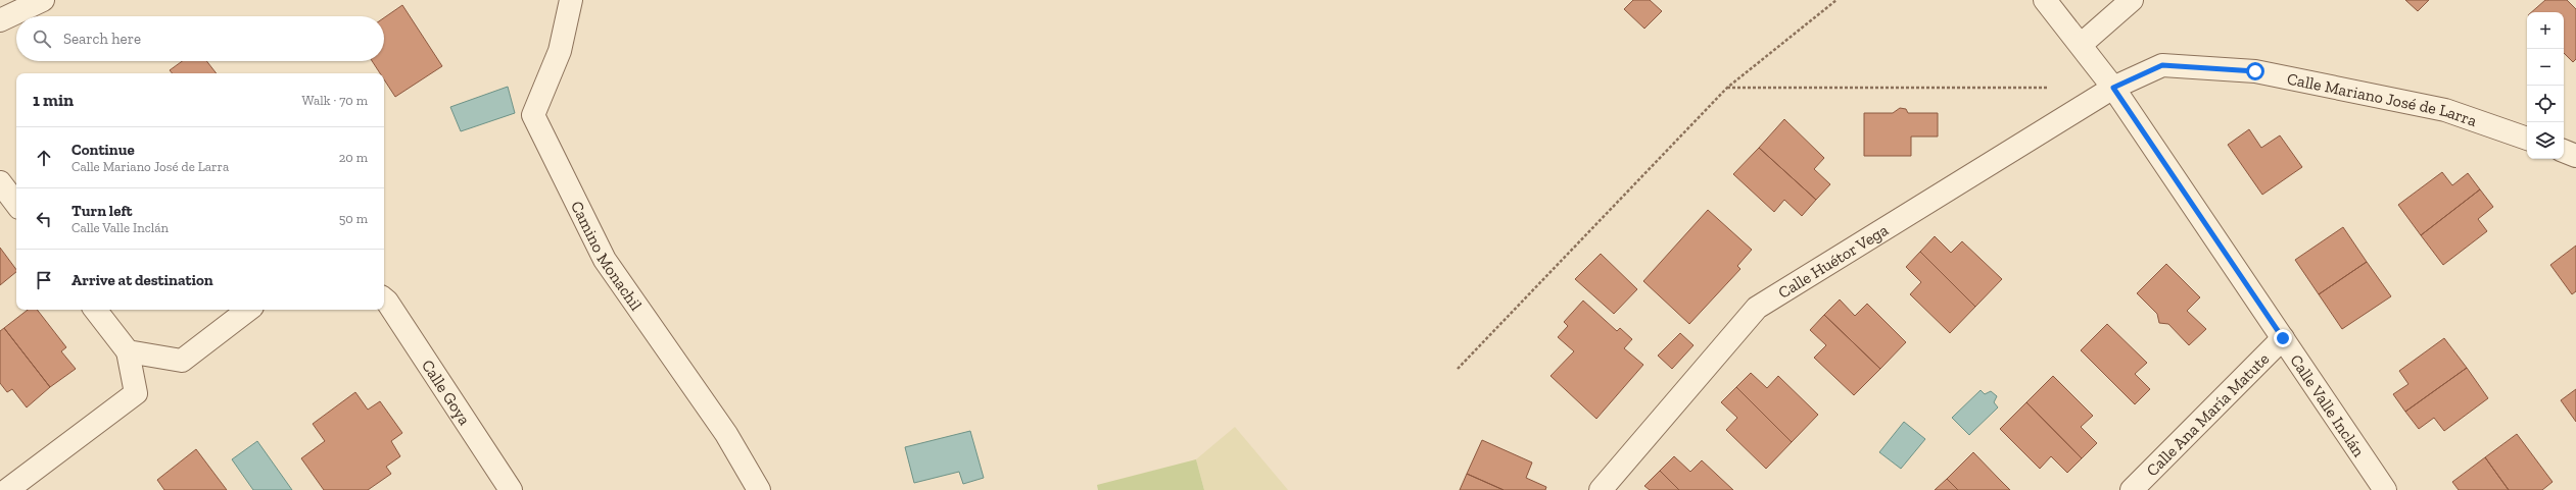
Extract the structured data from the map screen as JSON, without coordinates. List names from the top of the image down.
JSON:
{
  "streets": {
    "street": [
      "Calle Mariano José de Larra",
      "Camino Monachil",
      "Calle Huétor Vega",
      "Calle Goya",
      "Calle Valle Inclán",
      "Calle Ana María Matute"
    ]
  },
  "crossings": [
    ["Calle Mariano José de Larra", "Calle Huétor Vega"],
    ["Calle Mariano José de Larra", "Calle Valle Inclán"],
    ["Calle Huétor Vega", "Calle Valle Inclán"],
    ["Calle Valle Inclán", "Calle Ana María Matute"]
  ],
  "page": {
    "map_buttons": ["+", "−"],
    "search": "Search here",
    "heading": ["1 min", "Walk · 70 m"],
    "list": [
      ["Continue", "Calle Mariano José de Larra", "20 m"],
      ["Turn left", "Calle Valle Inclán", "50 m"],
      "Arrive at destination"
    ]
  }
}
